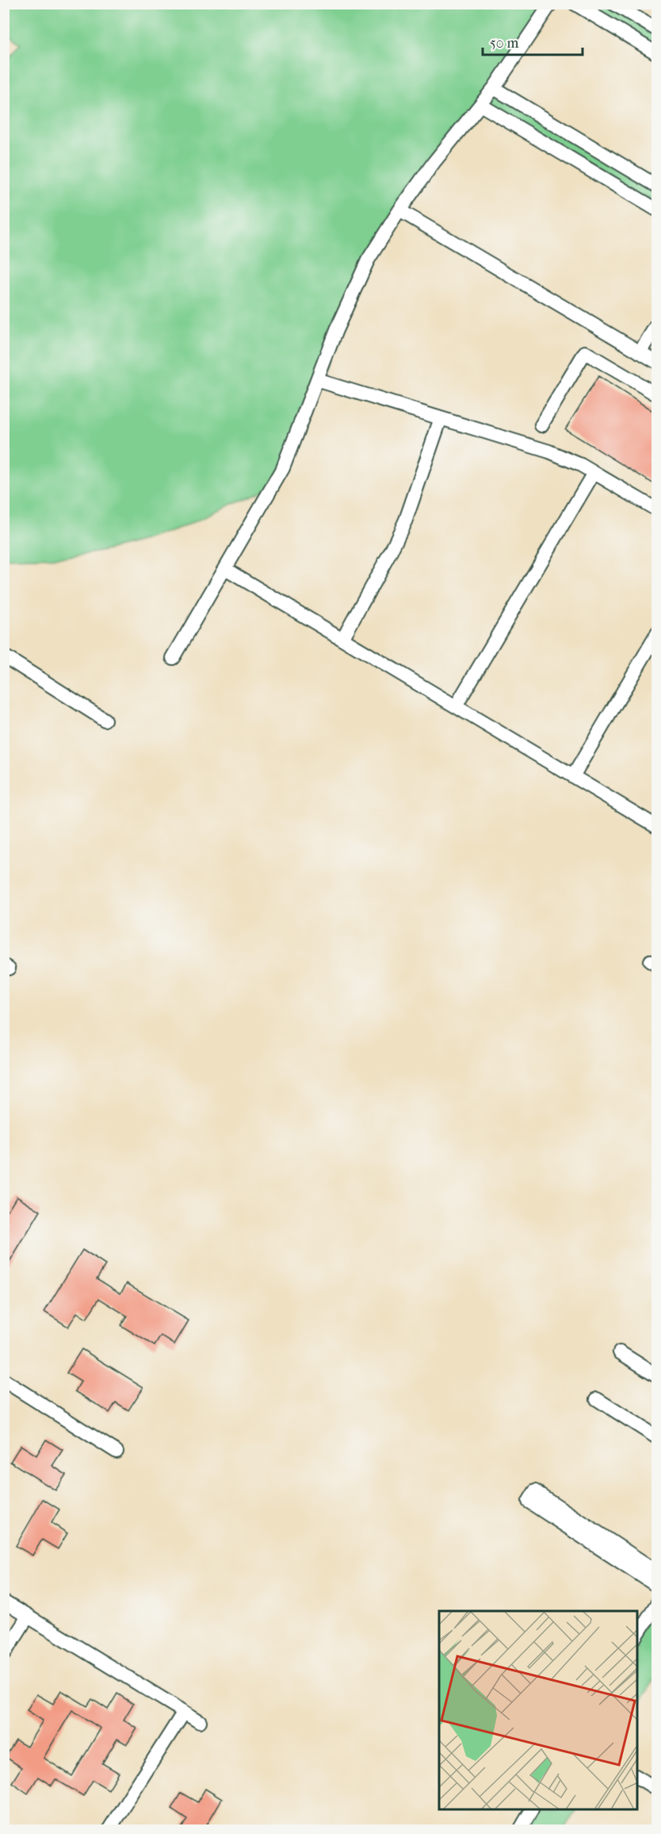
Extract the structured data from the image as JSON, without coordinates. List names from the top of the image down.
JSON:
{
  "scale_bar": "50 m"
}
